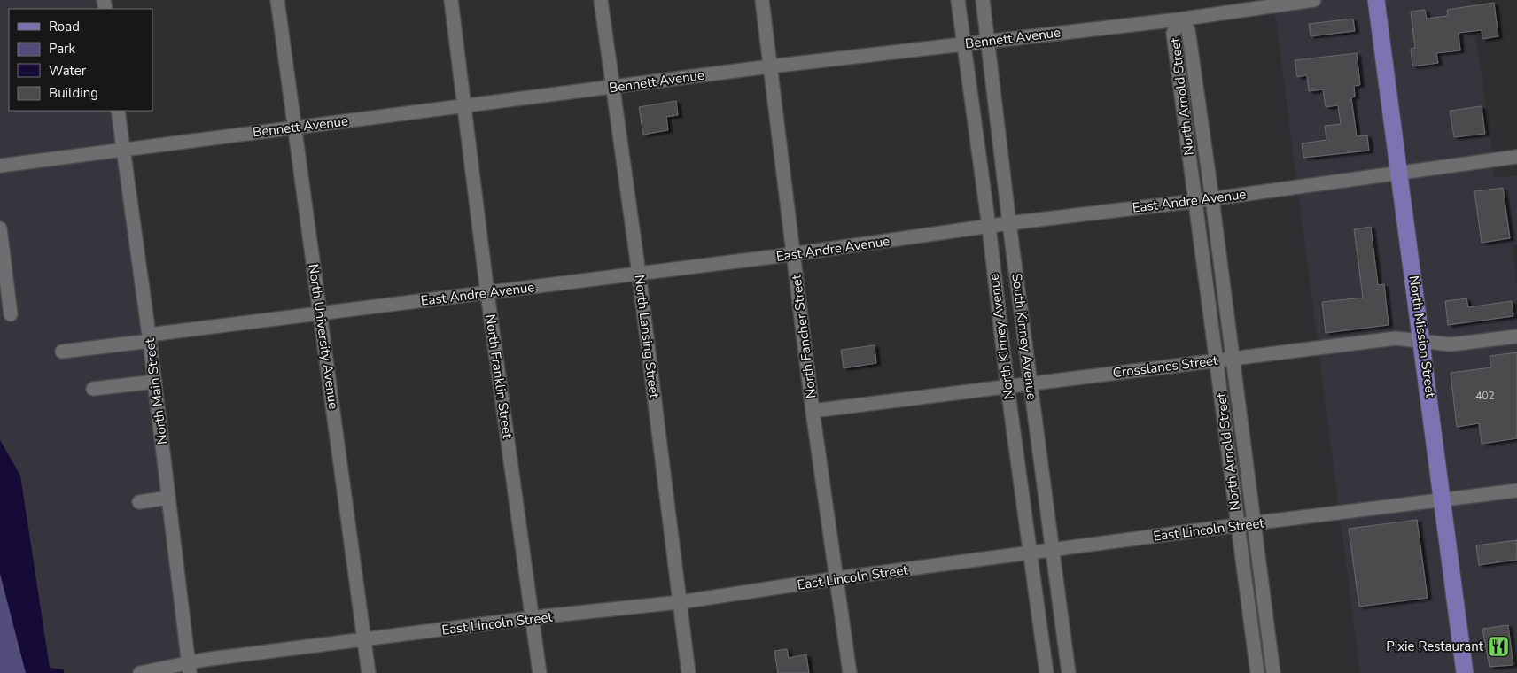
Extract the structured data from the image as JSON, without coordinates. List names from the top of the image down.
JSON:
{
  "streets": {
    "main road": ["North Mission Street"],
    "street": [
      "Bennett Avenue",
      "North Arnold Street",
      "East Andre Avenue",
      "North University Avenue",
      "North Lansing Street",
      "North Fancher Street",
      "North Kinney Avenue",
      "South Kinney Avenue",
      "Crosslanes Street",
      "North Franklin Street",
      "North Main Street",
      "East Lincoln Street"
    ]
  },
  "crossings": [
    ["Bennett Avenue", "North Arnold Street"],
    ["Bennett Avenue", "North University Avenue"],
    ["Bennett Avenue", "North Lansing Street"],
    ["Bennett Avenue", "North Fancher Street"],
    ["Bennett Avenue", "North Kinney Avenue"],
    ["Bennett Avenue", "South Kinney Avenue"],
    ["Bennett Avenue", "North Franklin Street"],
    ["Bennett Avenue", "North Main Street"],
    ["North Arnold Street", "East Andre Avenue"],
    ["North Arnold Street", "Crosslanes Street"],
    ["North Arnold Street", "East Lincoln Street"],
    ["East Andre Avenue", "North University Avenue"],
    ["East Andre Avenue", "North Lansing Street"],
    ["East Andre Avenue", "North Fancher Street"],
    ["East Andre Avenue", "North Kinney Avenue"],
    ["East Andre Avenue", "South Kinney Avenue"],
    ["East Andre Avenue", "North Mission Street"],
    ["East Andre Avenue", "North Franklin Street"],
    ["East Andre Avenue", "North Main Street"],
    ["North University Avenue", "East Lincoln Street"],
    ["North Lansing Street", "East Lincoln Street"],
    ["North Fancher Street", "Crosslanes Street"],
    ["North Fancher Street", "East Lincoln Street"],
    ["North Kinney Avenue", "Crosslanes Street"],
    ["North Kinney Avenue", "East Lincoln Street"],
    ["South Kinney Avenue", "Crosslanes Street"],
    ["South Kinney Avenue", "East Lincoln Street"],
    ["North Mission Street", "Crosslanes Street"],
    ["North Mission Street", "East Lincoln Street"],
    ["North Franklin Street", "East Lincoln Street"],
    ["North Main Street", "East Lincoln Street"]
  ],
  "places": {
    "restaurant": ["Pixie Restaurant"]
  },
  "house_numbers": ["402"],
  "legend": [
    "Road",
    "Park",
    "Water",
    "Building"
  ]
}
